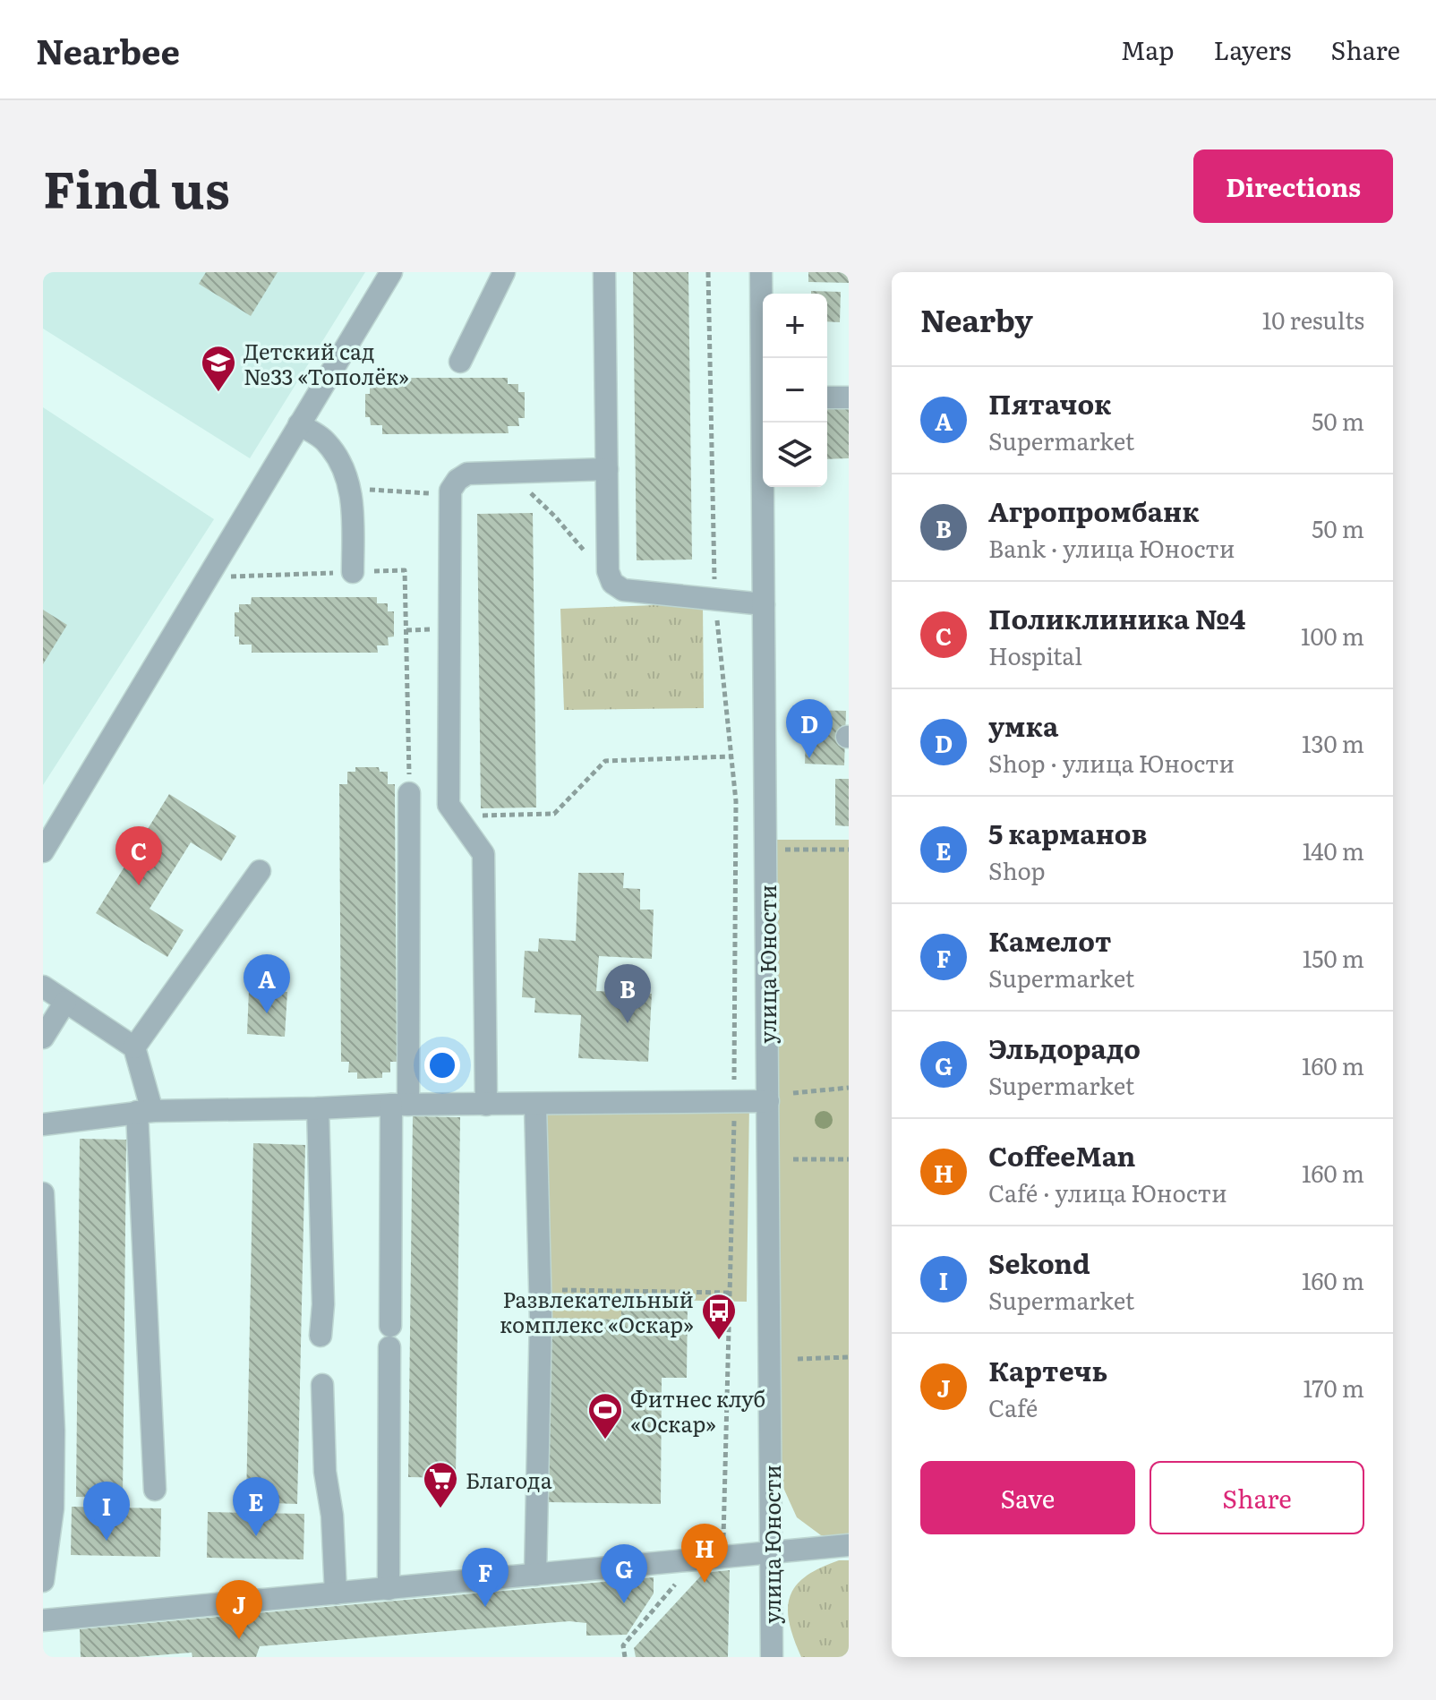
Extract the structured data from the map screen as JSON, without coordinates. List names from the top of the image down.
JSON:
{
  "streets": {
    "street": ["улица Юности"]
  },
  "places": {
    "school or university": ["Детский сад №33 «Тополёк»"],
    "bus stop": ["Развлекательный комплекс «Оскар»"],
    "sports": ["Фитнес клуб «Оскар»"],
    "supermarket": ["Благода"]
  },
  "page": {
    "header": "Nearbee",
    "nav": ["Map", "Layers", "Share"],
    "title": "Find us",
    "buttons": [
      "Directions",
      ["Save", "Share"]
    ],
    "heading": ["Nearby", "10 results"],
    "map_buttons": ["+", "−"],
    "list": [
      {
        "mark": "A",
        "name": "Пятачок",
        "note": "Supermarket",
        "value": "50 m"
      },
      {
        "mark": "B",
        "name": "Агропромбанк",
        "note": "Bank · улица Юности",
        "value": "50 m"
      },
      {
        "mark": "C",
        "name": "Поликлиника №4",
        "note": "Hospital",
        "value": "100 m"
      },
      {
        "mark": "D",
        "name": "умка",
        "note": "Shop · улица Юности",
        "value": "130 m"
      },
      {
        "mark": "E",
        "name": "5 карманов",
        "note": "Shop",
        "value": "140 m"
      },
      {
        "mark": "F",
        "name": "Камелот",
        "note": "Supermarket",
        "value": "150 m"
      },
      {
        "mark": "G",
        "name": "Эльдорадо",
        "note": "Supermarket",
        "value": "160 m"
      },
      {
        "mark": "H",
        "name": "CoffeeMan",
        "note": "Café · улица Юности",
        "value": "160 m"
      },
      {
        "mark": "I",
        "name": "Sekond",
        "note": "Supermarket",
        "value": "160 m"
      },
      {
        "mark": "J",
        "name": "Картечь",
        "note": "Café",
        "value": "170 m"
      }
    ],
    "pins": [
      "D",
      "C",
      "A",
      "B",
      "E",
      "I",
      "H",
      "G",
      "F",
      "J"
    ]
  }
}
